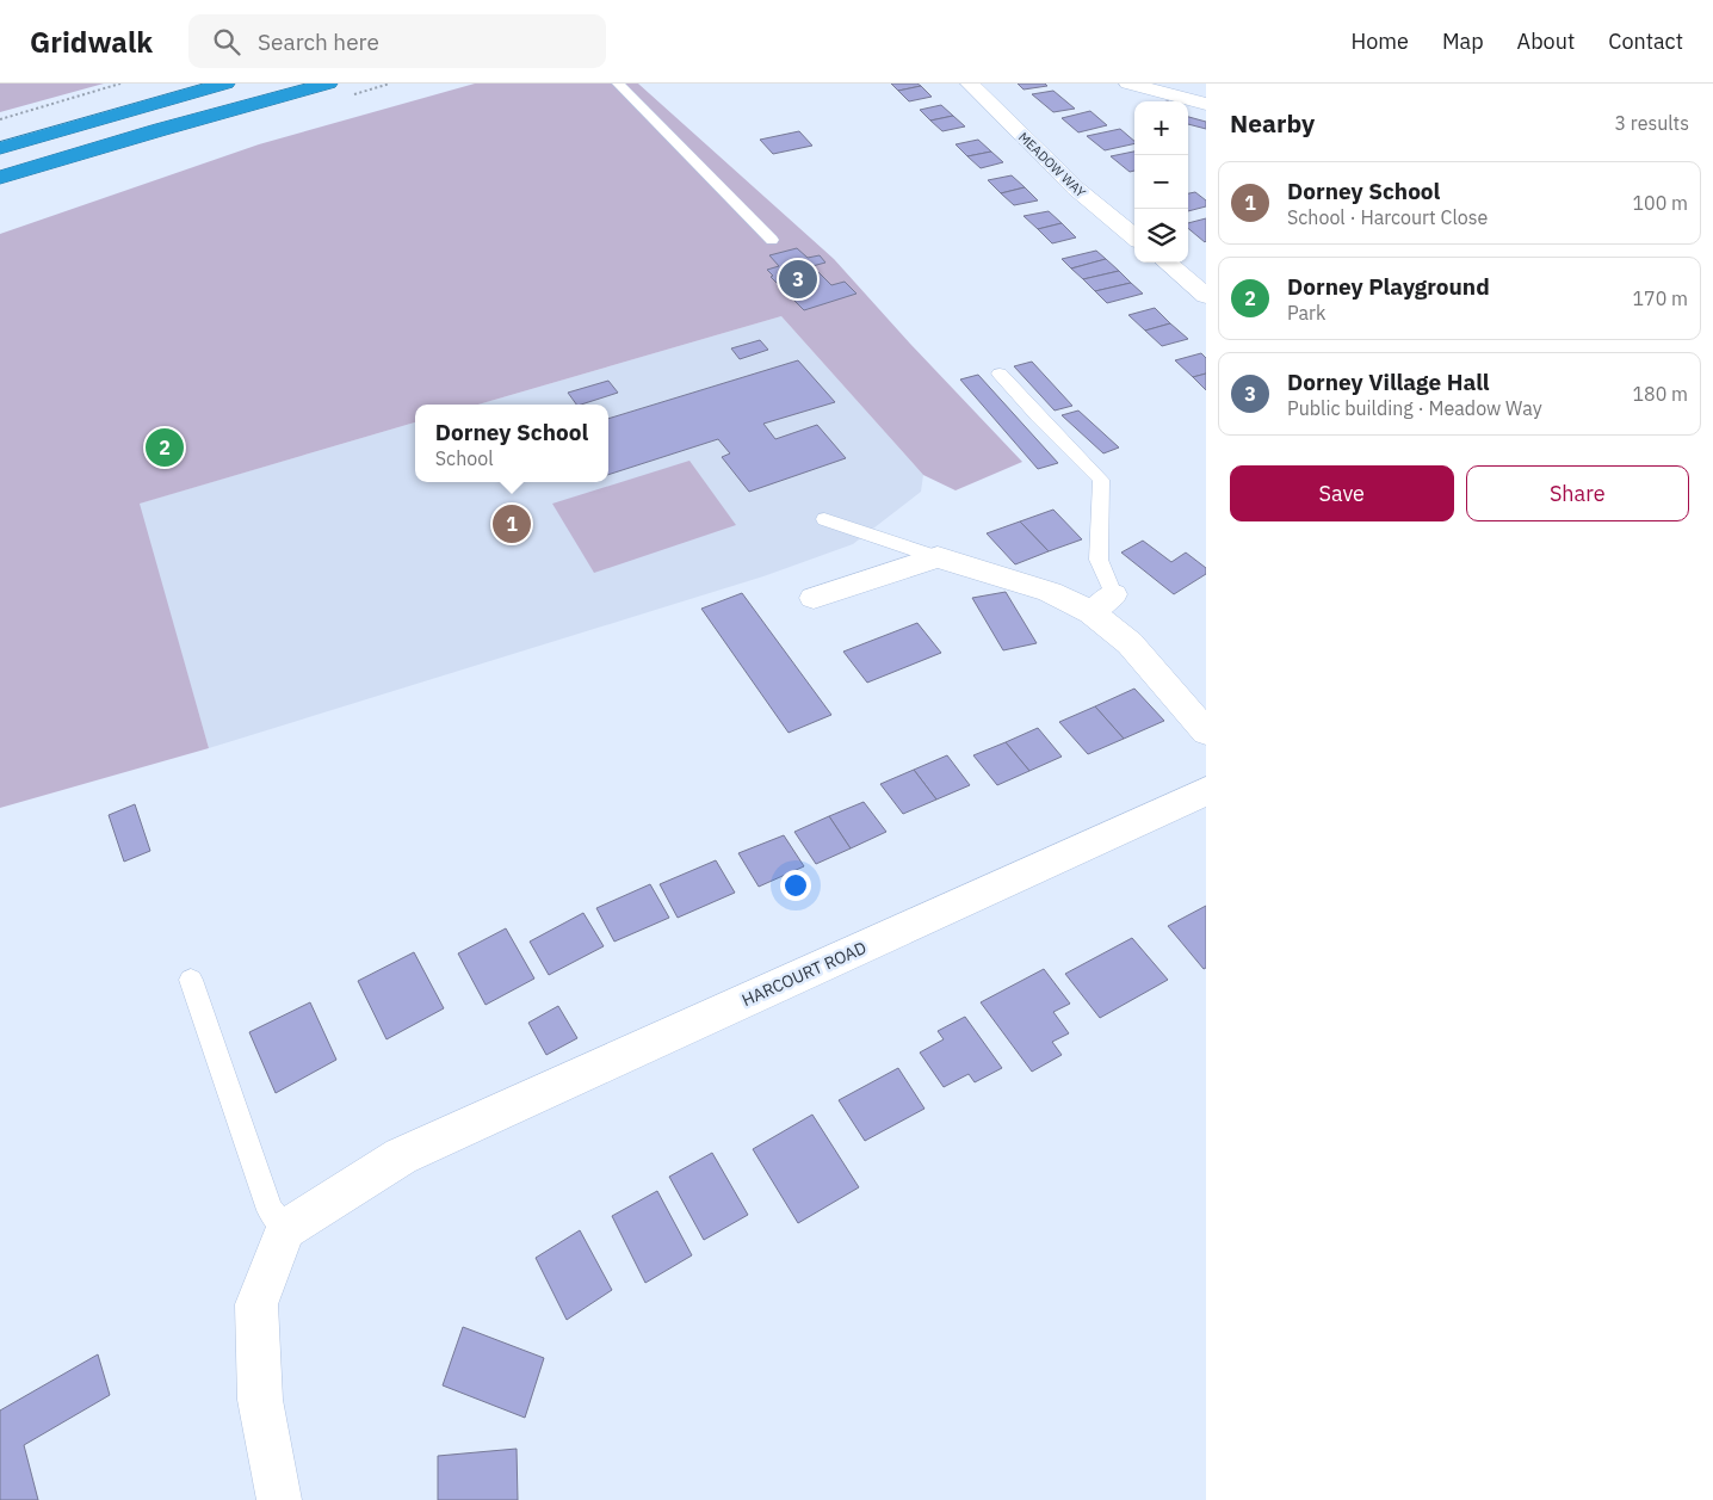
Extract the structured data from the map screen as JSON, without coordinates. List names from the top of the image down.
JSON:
{
  "streets": {
    "street": ["MEADOW WAY", "HARCOURT ROAD"]
  },
  "page": {
    "header": "Gridwalk",
    "search": "Search here",
    "nav": [
      "Home",
      "Map",
      "About",
      "Contact"
    ],
    "heading": ["Nearby", "3 results"],
    "map_buttons": ["+", "−"],
    "list": [
      {
        "mark": "1",
        "name": "Dorney School",
        "note": "School · Harcourt Close",
        "value": "100 m"
      },
      {
        "mark": "2",
        "name": "Dorney Playground",
        "note": "Park",
        "value": "170 m"
      },
      {
        "mark": "3",
        "name": "Dorney Village Hall",
        "note": "Public building · Meadow Way",
        "value": "180 m"
      }
    ],
    "pins": ["3", "2", "1"],
    "popup": ["Dorney School", "School"],
    "buttons": ["Save", "Share"]
  }
}
